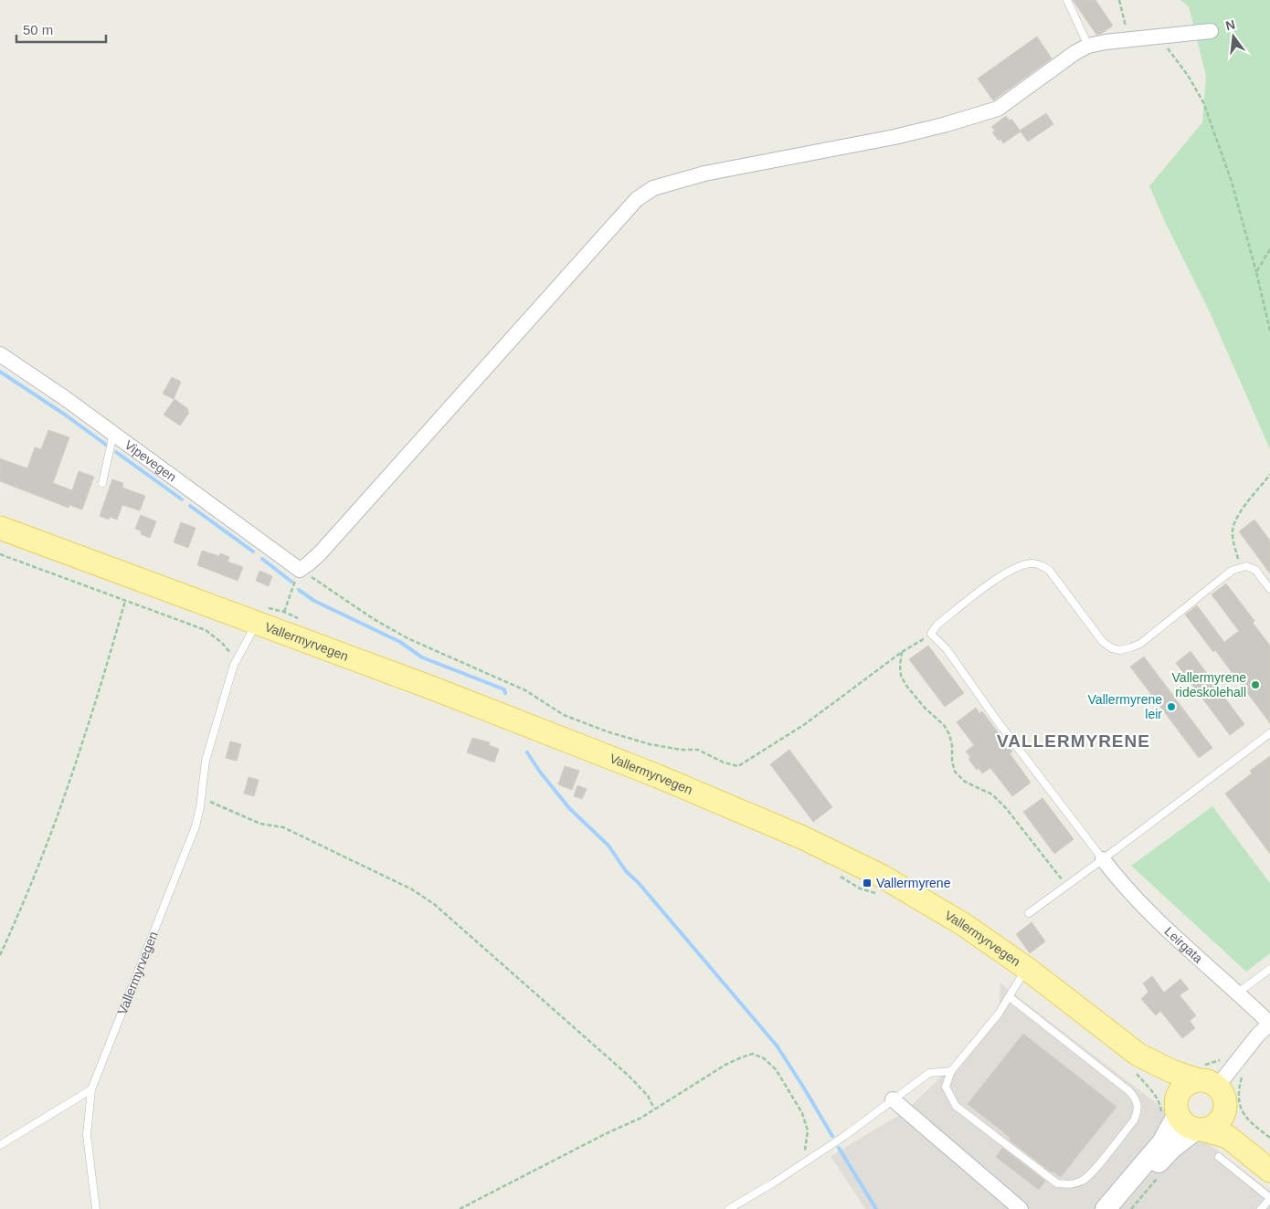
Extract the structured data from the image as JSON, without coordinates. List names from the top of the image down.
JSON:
{
  "streets": {
    "main road": ["Vallermyrvegen"],
    "street": ["Vipevegen", "Leirgata"]
  },
  "districts": ["VALLERMYRENE"],
  "places": {
    "other": ["Vallermyrene rideskolehall", "Vallermyrene leir"],
    "transit": ["Vallermyrene"]
  },
  "scale_bar": "50 m",
  "north": "top"
}
